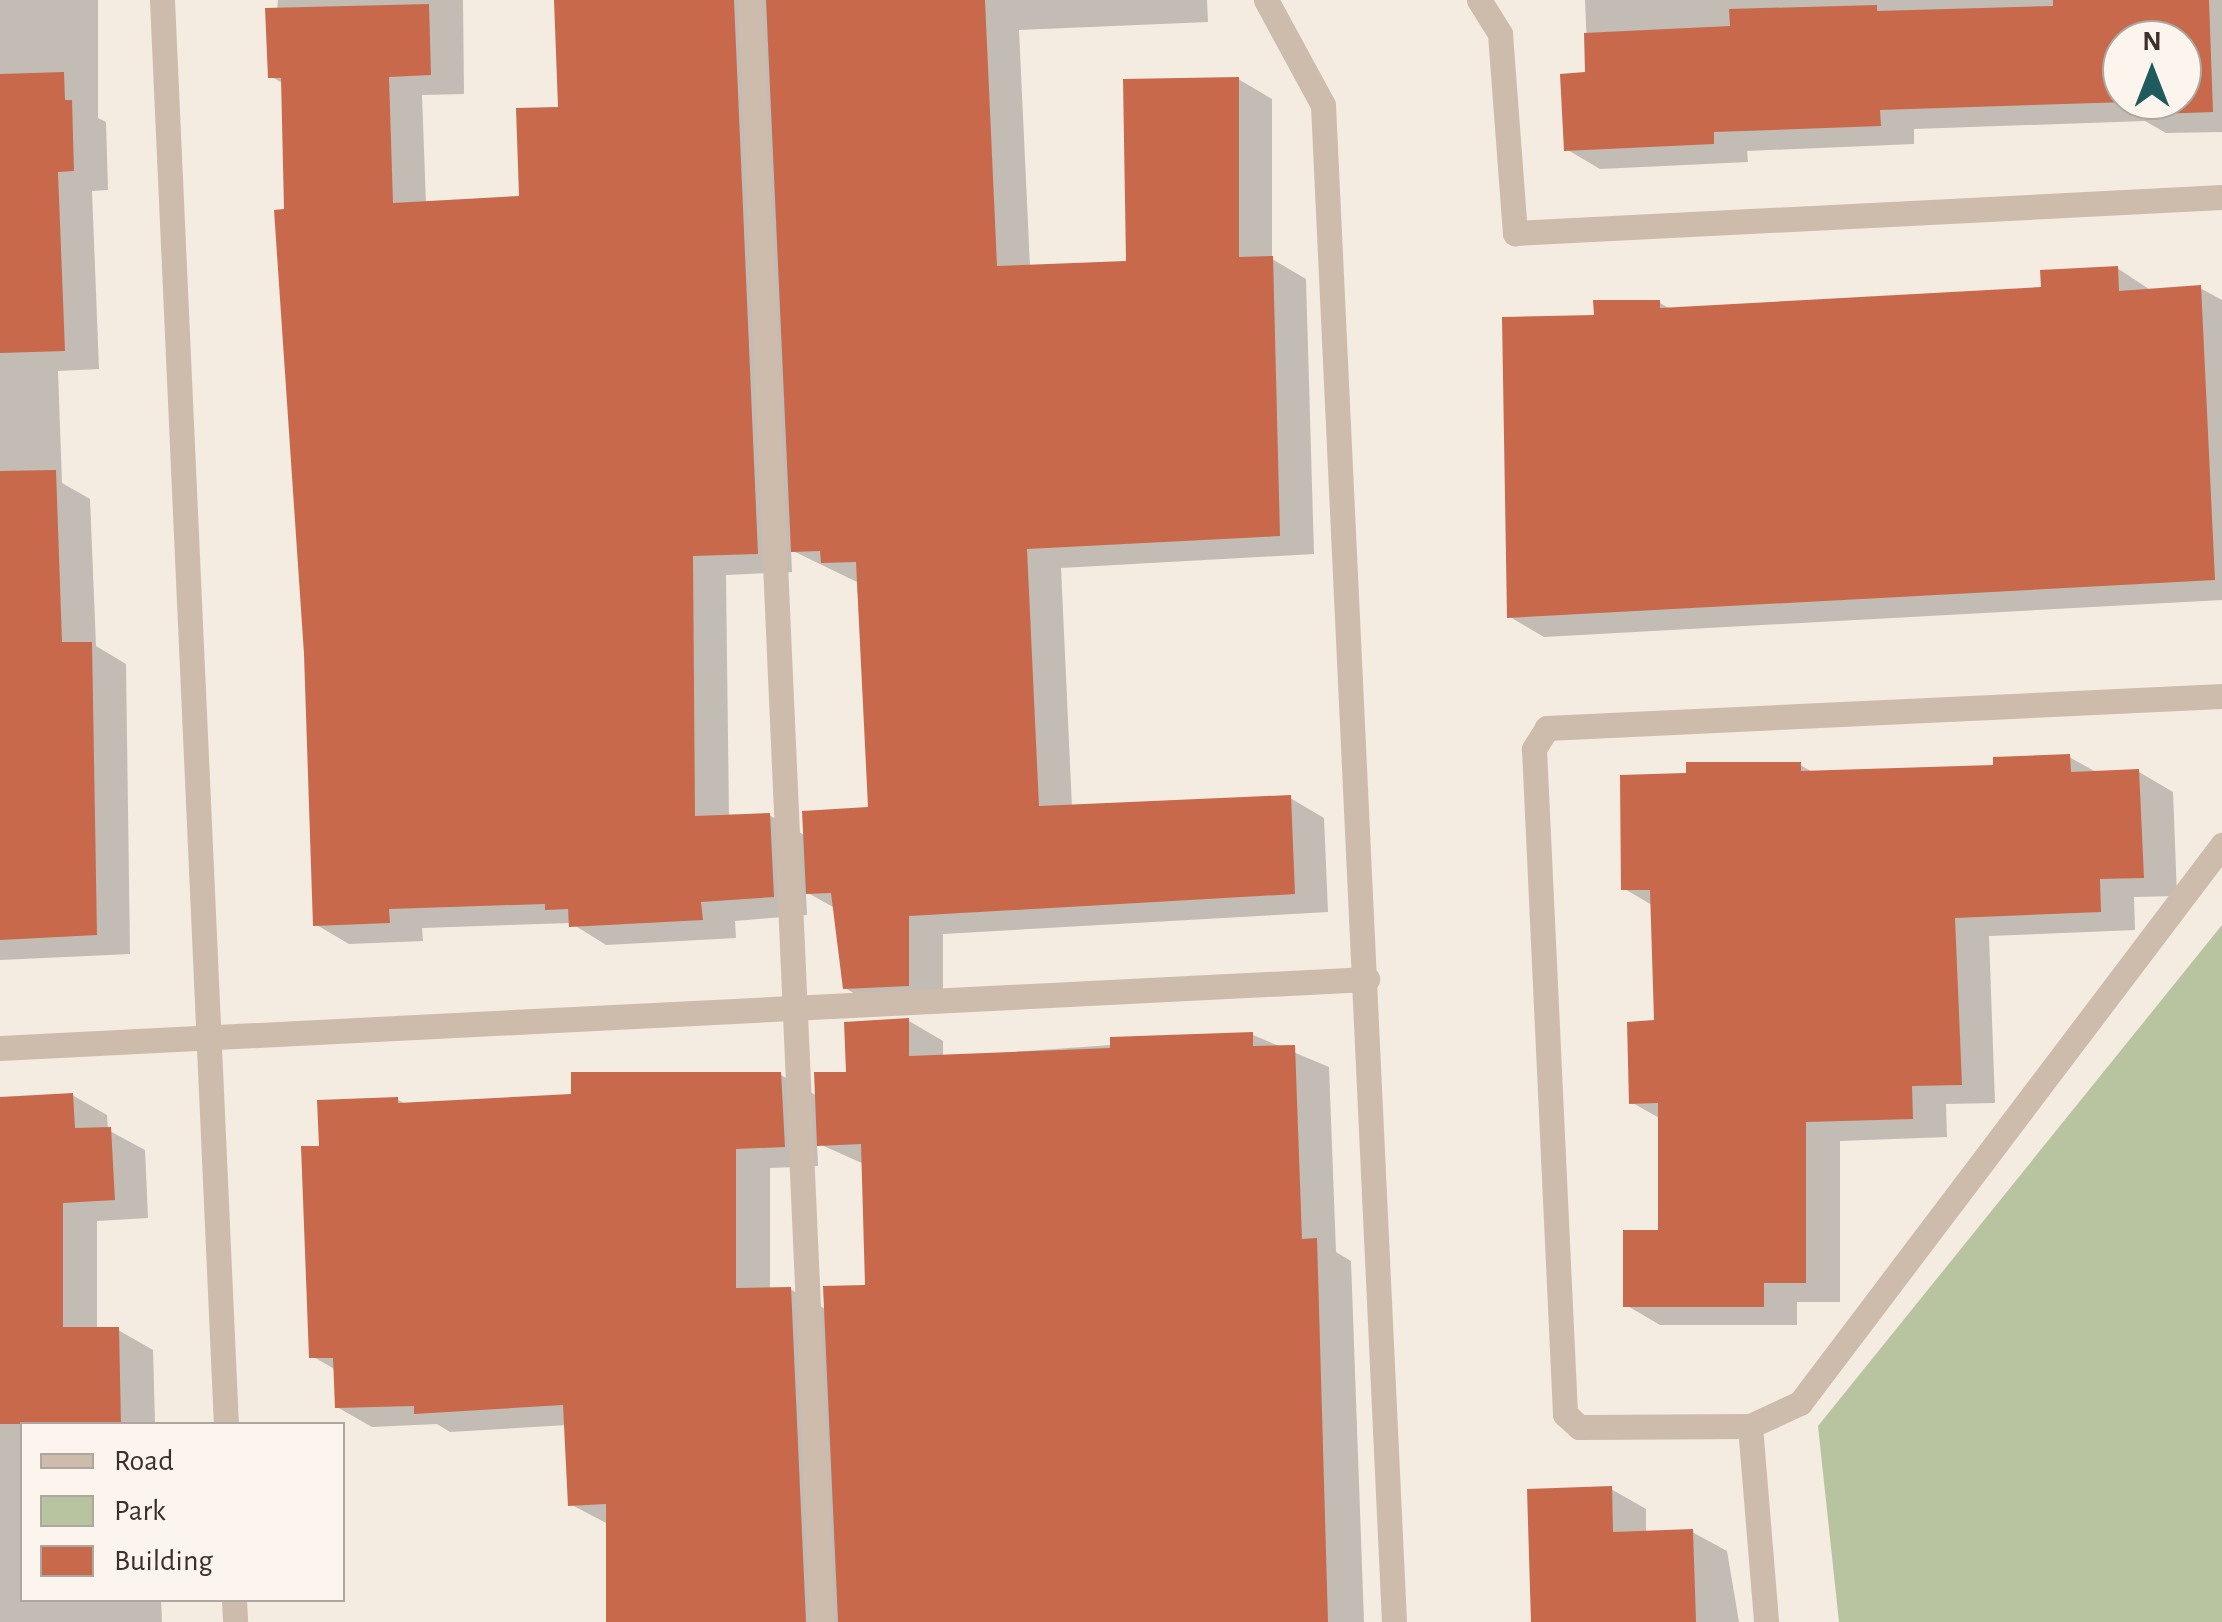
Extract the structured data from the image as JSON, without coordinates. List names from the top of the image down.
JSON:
{
  "legend": ["Road", "Park", "Building"],
  "north": "top"
}
